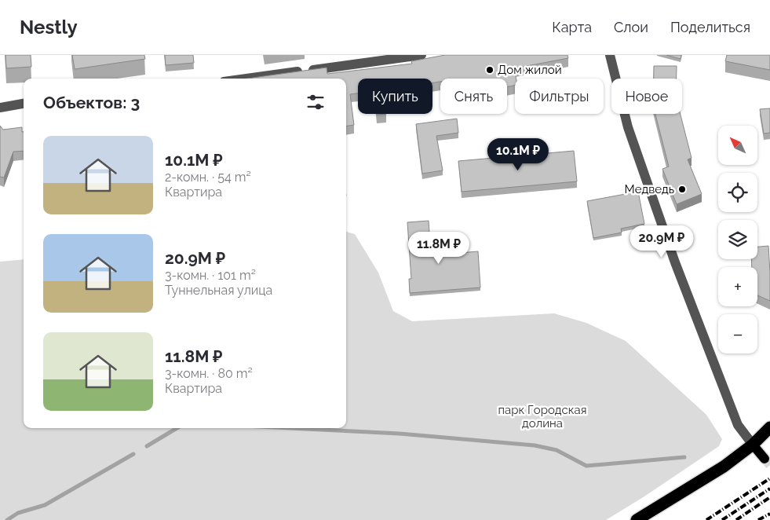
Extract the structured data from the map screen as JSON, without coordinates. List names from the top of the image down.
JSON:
{
  "parks": ["парк Городская долина"],
  "places": ["Дом жилой", "Медведь"],
  "north": "top left",
  "page": {
    "header": "Nestly",
    "nav": ["Карта", "Слои", "Поделиться"],
    "chip": [
      "Купить",
      "Снять",
      "Фильтры",
      "Новое"
    ],
    "heading": "Объектов: 3",
    "map_buttons": ["+", "−"],
    "list": [
      {
        "name": "10.1M ₽",
        "note": "2-комн. · 54 m² · Квартира"
      },
      {
        "name": "20.9M ₽",
        "note": "3-комн. · 101 m² · Туннельная улица"
      },
      {
        "name": "11.8M ₽",
        "note": "3-комн. · 80 m² · Квартира"
      }
    ],
    "price": ["10.1M ₽", "20.9M ₽", "11.8M ₽"]
  }
}
